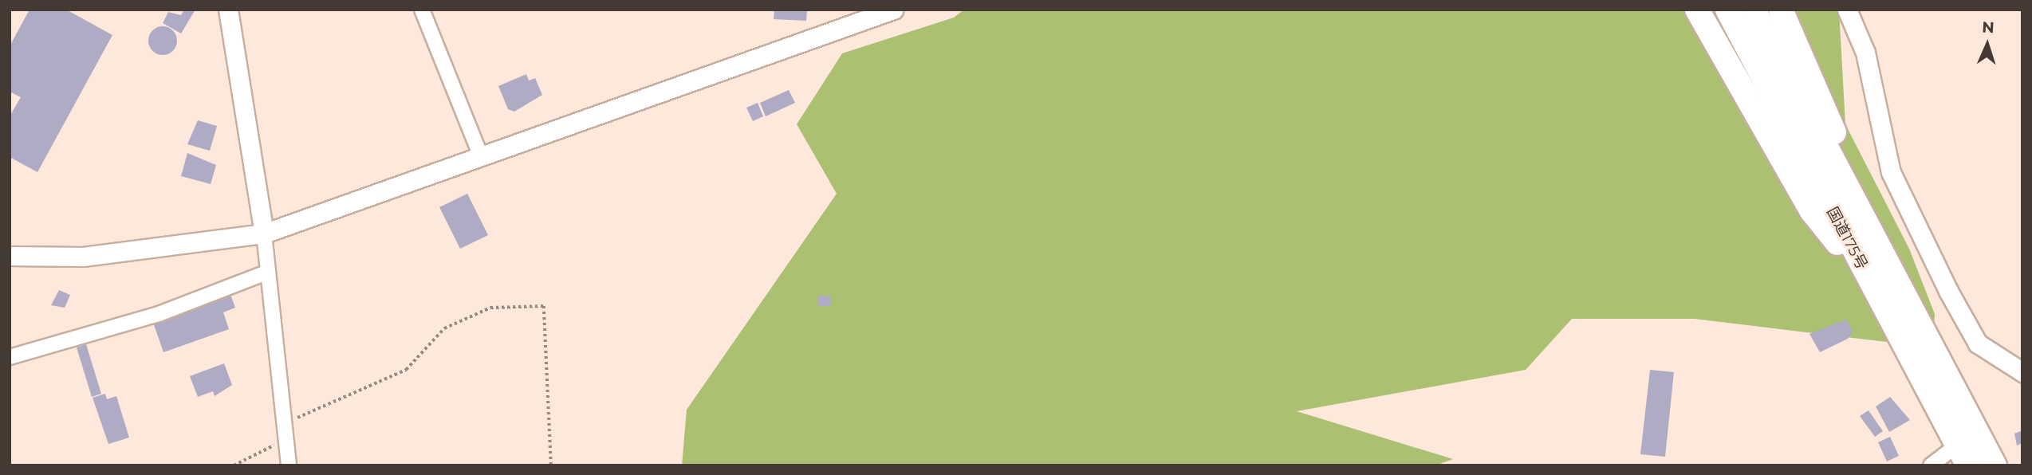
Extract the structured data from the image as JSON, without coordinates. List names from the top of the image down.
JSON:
{
  "streets": {
    "highway": ["国道175号"]
  },
  "north": "top"
}
